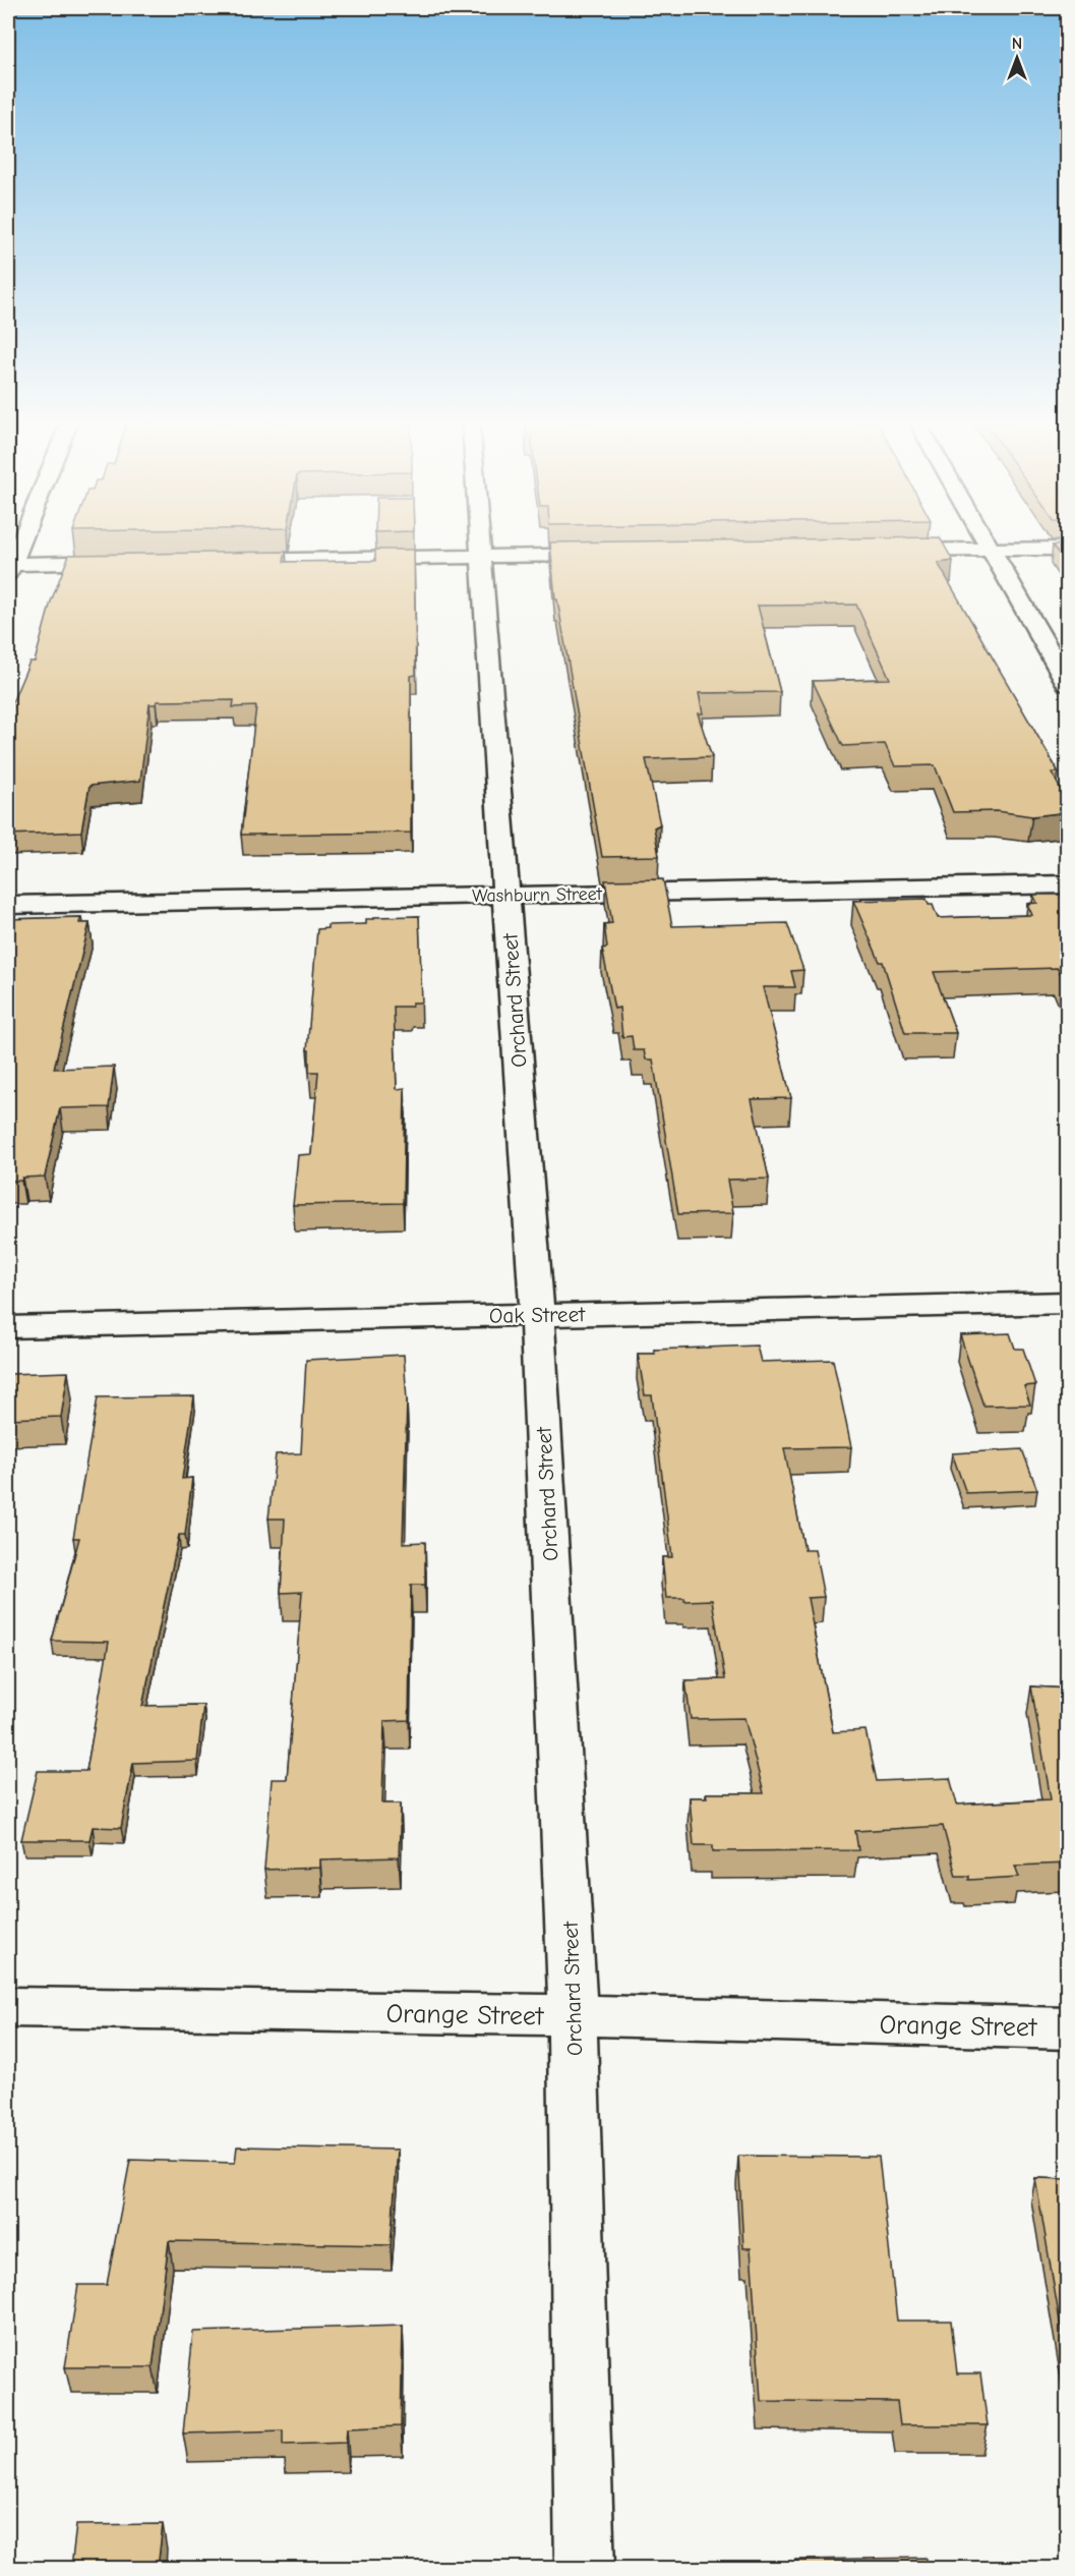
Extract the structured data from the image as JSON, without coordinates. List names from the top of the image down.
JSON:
{
  "streets": {
    "street": [
      "Washburn Street",
      "Orchard Street",
      "Oak Street",
      "Orange Street"
    ]
  },
  "crossings": [
    ["Washburn Street", "Orchard Street"],
    ["Orchard Street", "Oak Street"],
    ["Orchard Street", "Orange Street"]
  ],
  "north": "top"
}
